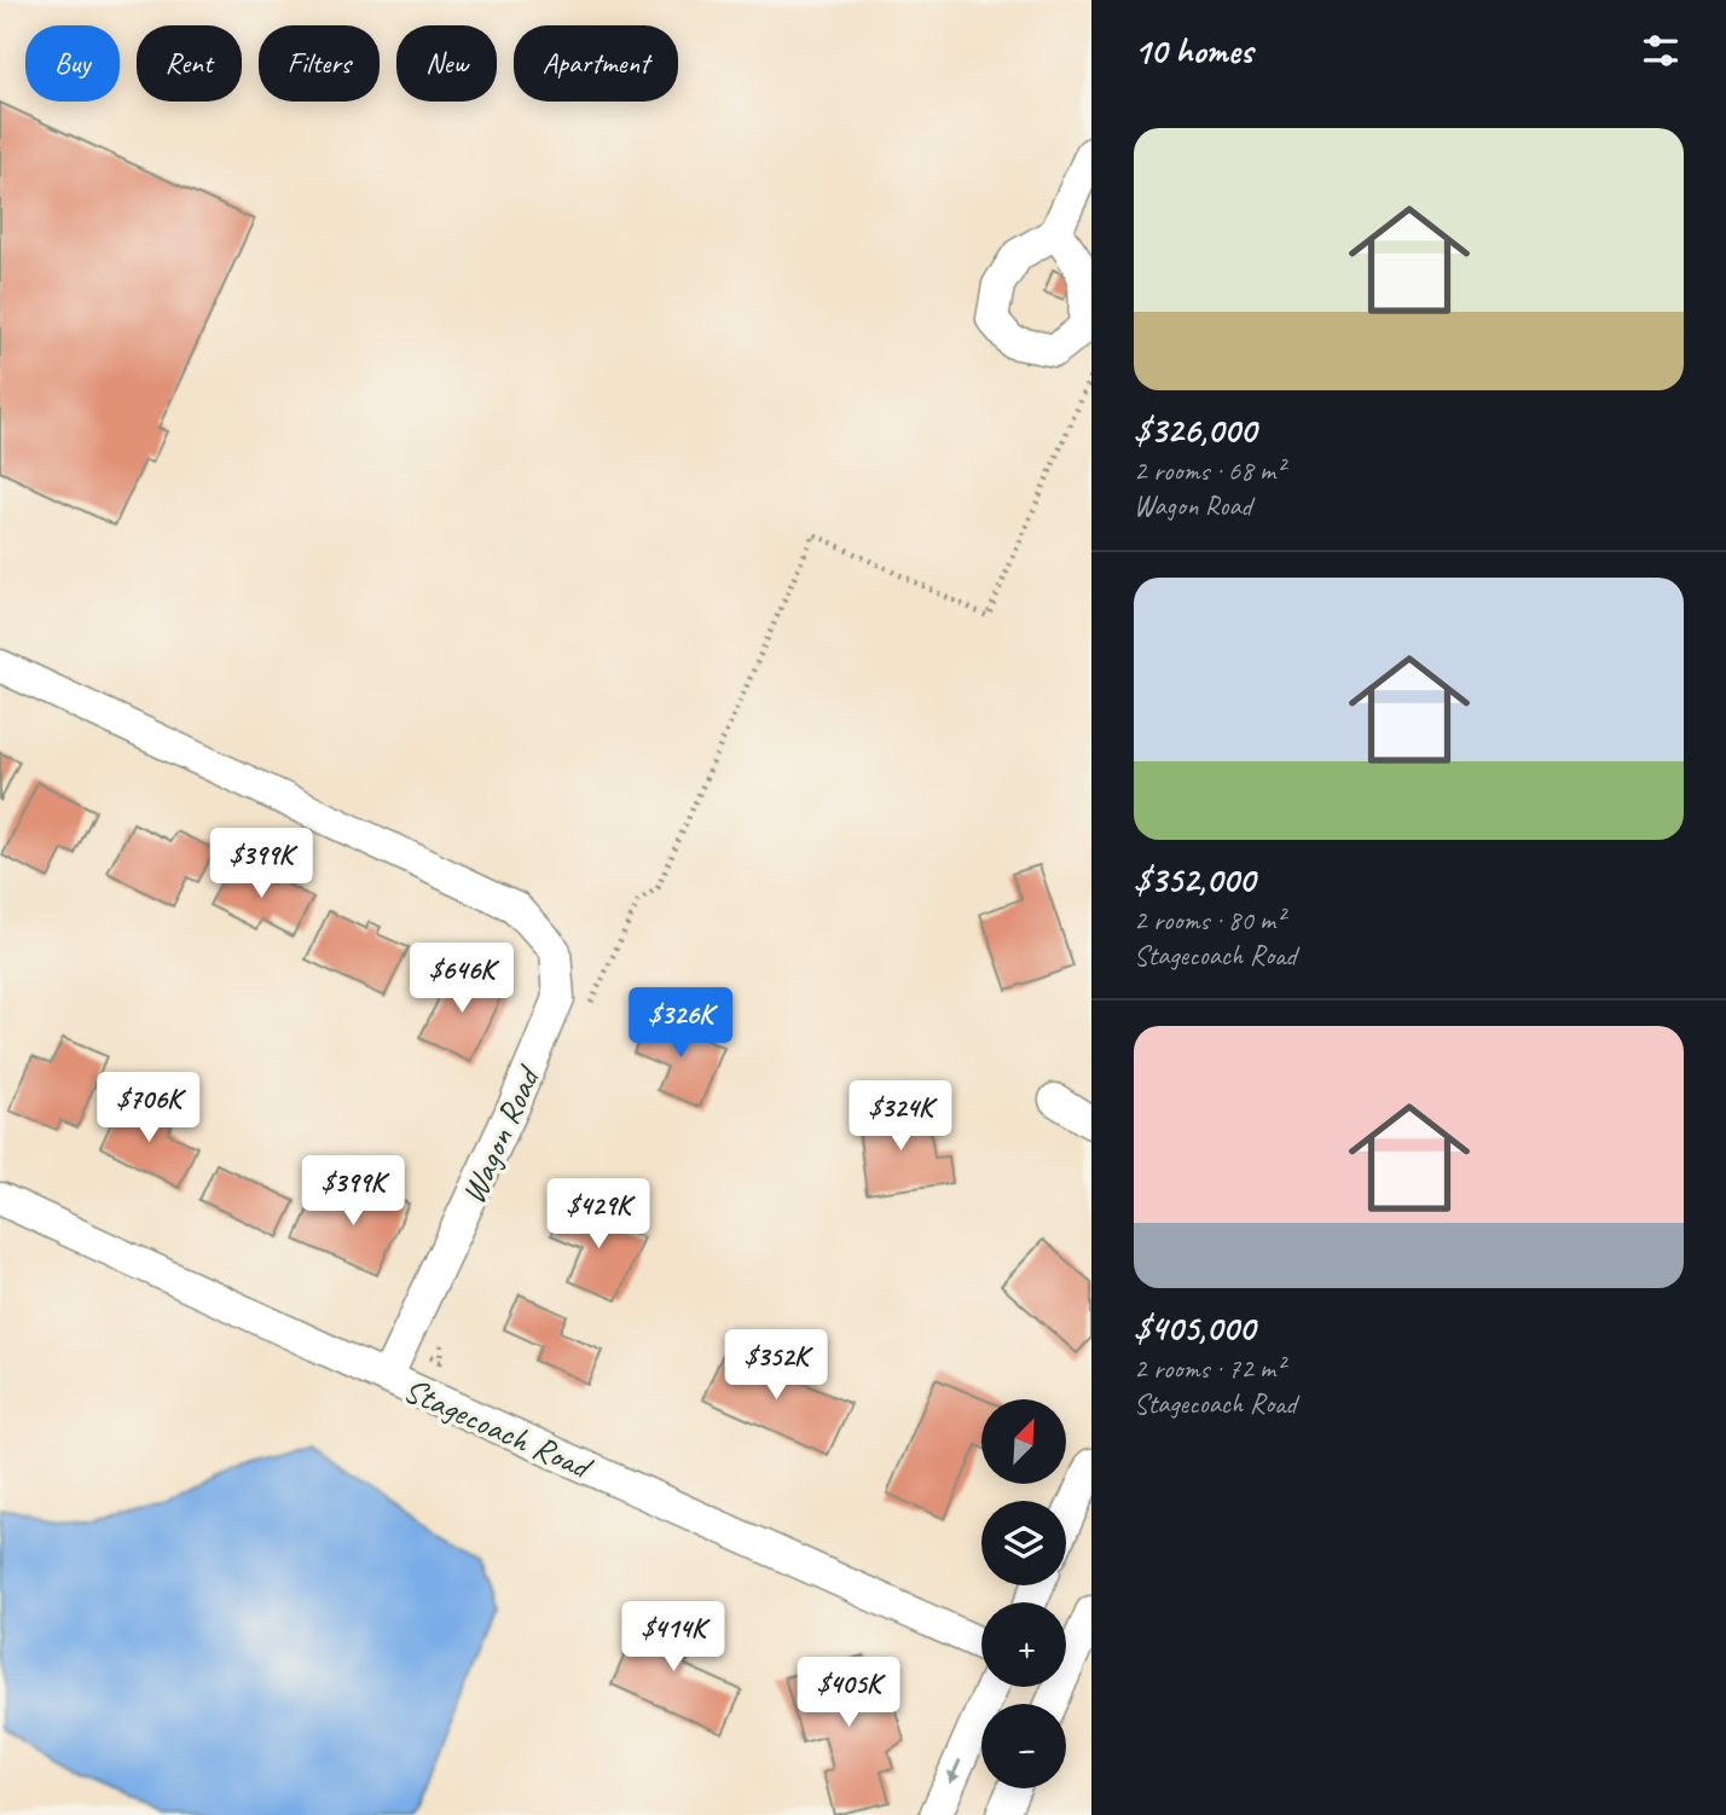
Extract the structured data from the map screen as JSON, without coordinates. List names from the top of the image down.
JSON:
{
  "streets": {
    "street": ["Wagon Road", "Stagecoach Road"]
  },
  "crossings": [
    ["Wagon Road", "Stagecoach Road"]
  ],
  "north": "top right",
  "page": {
    "heading": "10 homes",
    "chip": [
      "Buy",
      "Rent",
      "Filters",
      "New",
      "Apartment"
    ],
    "list": [
      {
        "name": "$326,000",
        "note": "2 rooms · 68 m² · Wagon Road"
      },
      {
        "name": "$352,000",
        "note": "2 rooms · 80 m² · Stagecoach Road"
      },
      {
        "name": "$405,000",
        "note": "2 rooms · 72 m² · Stagecoach Road"
      }
    ],
    "price": [
      "$399K",
      "$646K",
      "$326K",
      "$706K",
      "$324K",
      "$399K",
      "$429K",
      "$352K",
      "$414K",
      "$405K"
    ],
    "map_buttons": ["+", "−"]
  }
}
